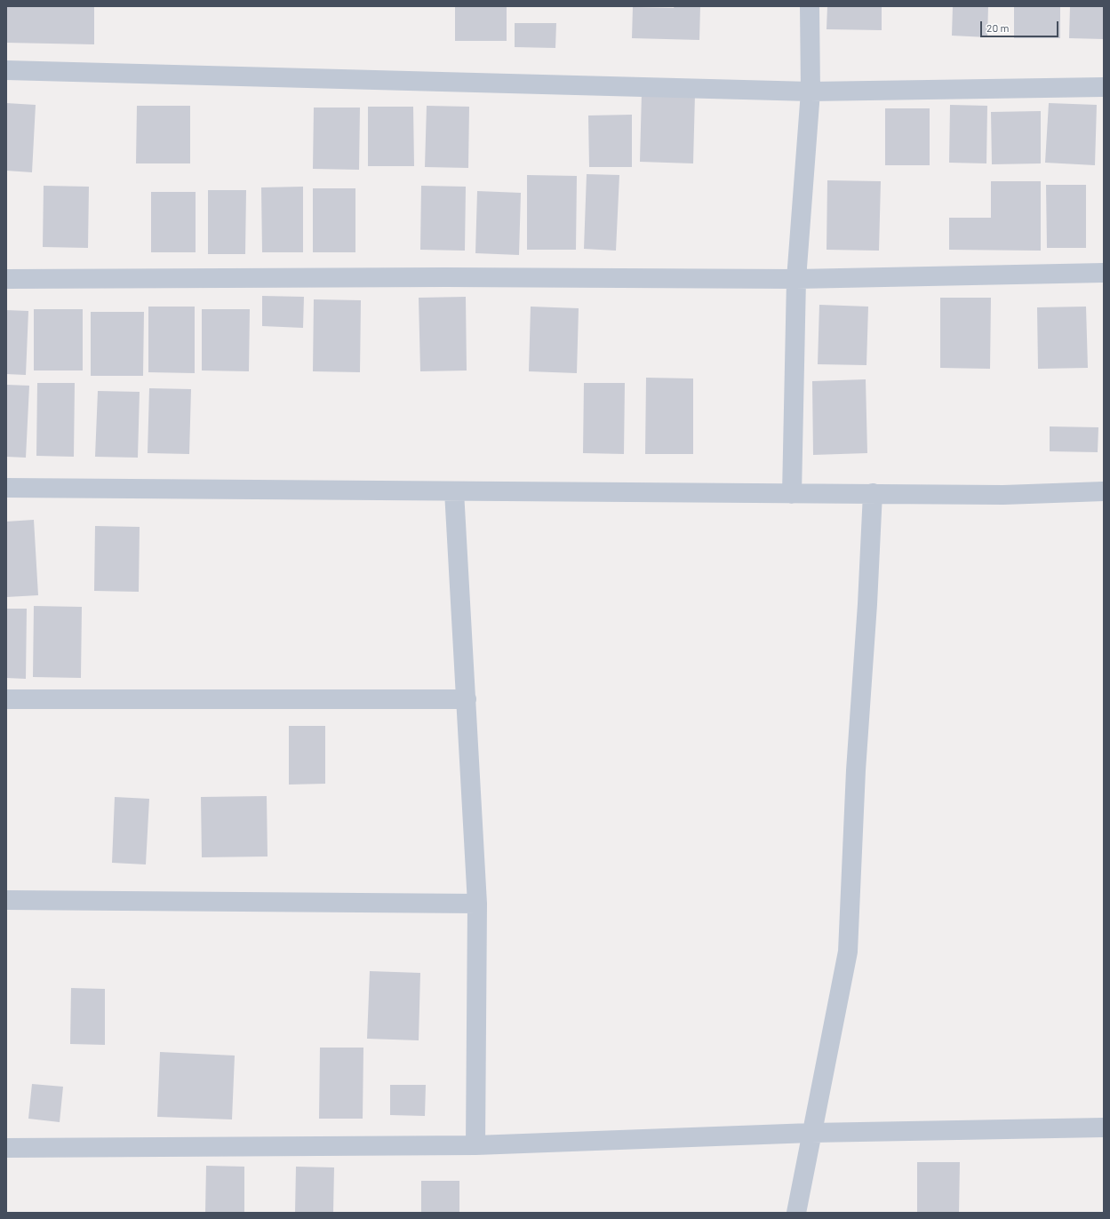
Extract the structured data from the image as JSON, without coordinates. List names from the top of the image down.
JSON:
{
  "scale_bar": "20 m"
}
